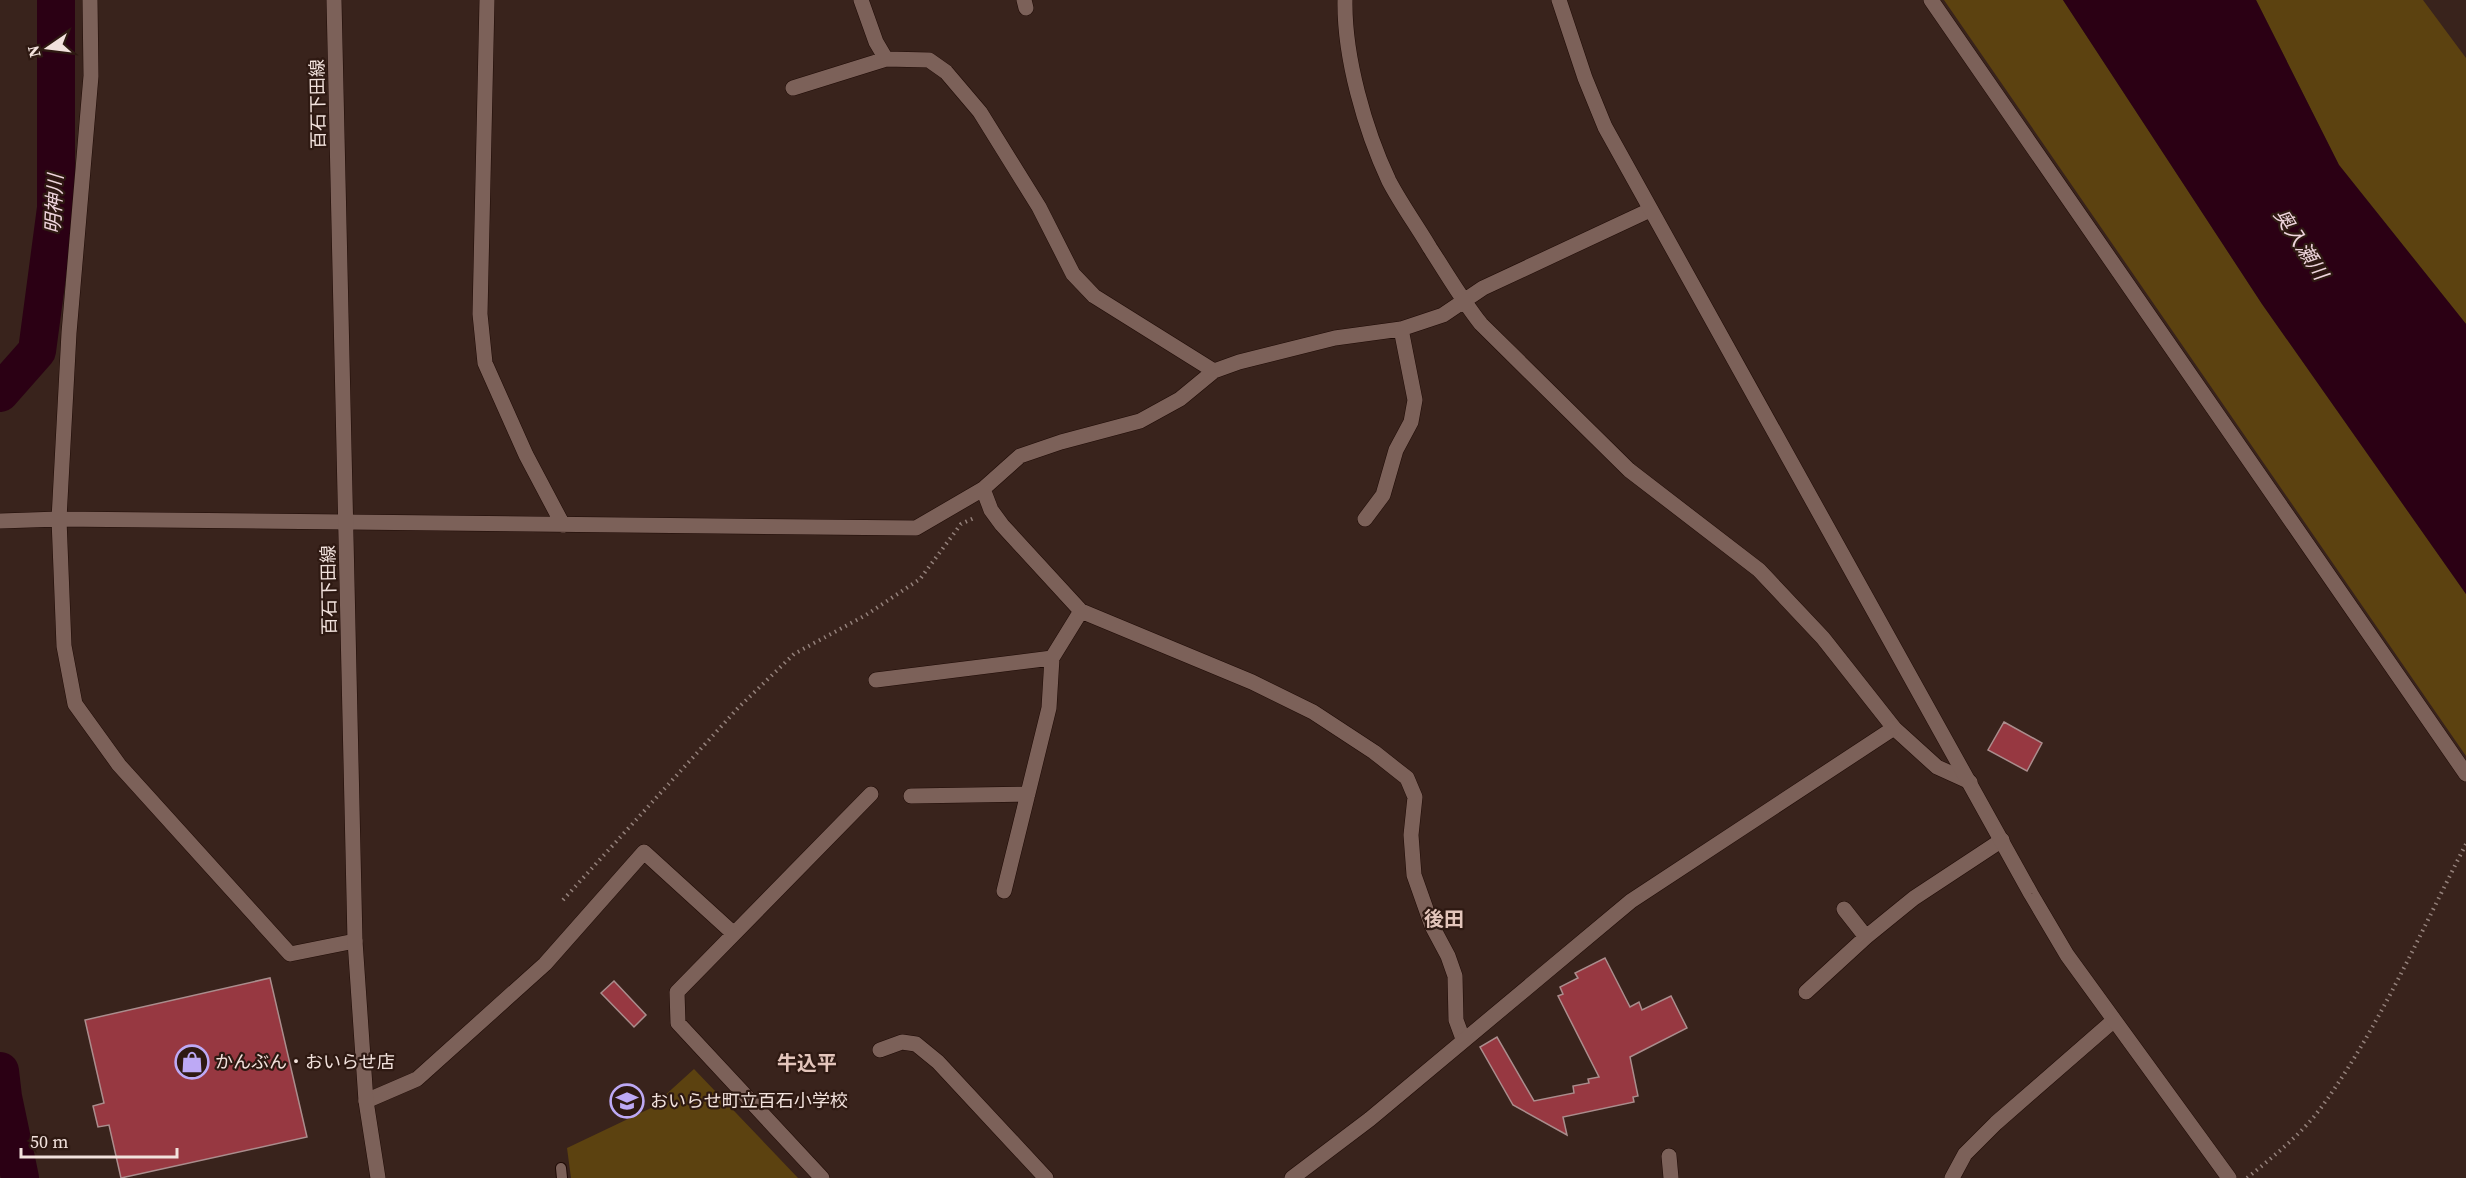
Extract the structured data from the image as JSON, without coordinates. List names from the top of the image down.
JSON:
{
  "streets": {
    "street": ["百石下田線"]
  },
  "districts": ["後田", "牛込平"],
  "water": ["明神川", "奥入瀬川"],
  "places": {
    "shop": ["かんぶん・おいらせ店"],
    "school or university": ["おいらせ町立百石小学校"]
  },
  "scale_bar": "50 m",
  "north": "left"
}
